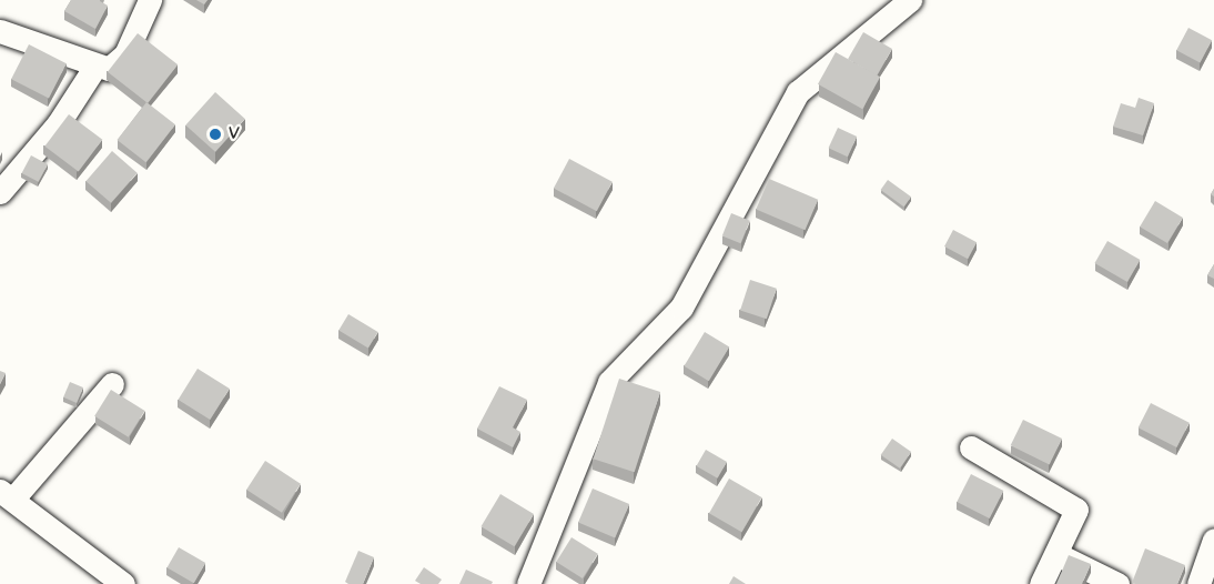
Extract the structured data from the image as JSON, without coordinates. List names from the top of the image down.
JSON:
{
  "places": ["v"]
}
